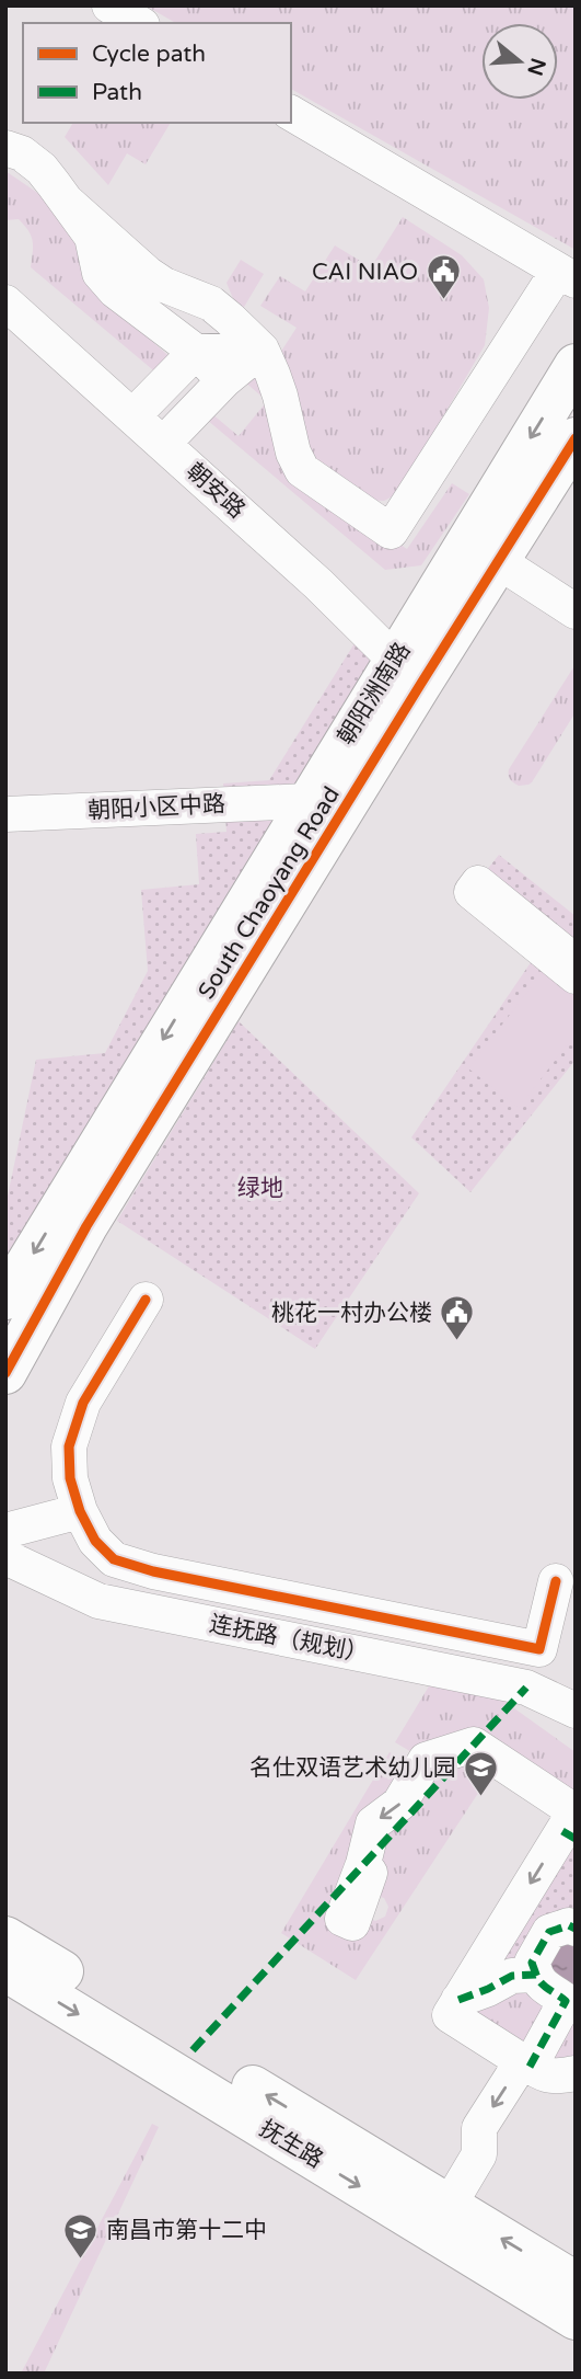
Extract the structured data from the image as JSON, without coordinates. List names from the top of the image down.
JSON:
{
  "streets": {
    "main road": ["朝阳洲南路", "South Chaoyang Road", "抚生路"],
    "street": ["朝安路", "朝阳小区中路", "连抚路（规划）"]
  },
  "crossings": [
    ["朝安路", "朝阳洲南路"],
    ["朝安路", "South Chaoyang Road"],
    ["朝阳洲南路", "朝阳小区中路"],
    ["朝阳洲南路", "South Chaoyang Road"]
  ],
  "one_way": ["朝阳洲南路"],
  "parks": ["绿地"],
  "places": {
    "public building": ["CAI NIAO", "桃花一村办公楼"],
    "school or university": ["名仕双语艺术幼儿园", "南昌市第十二中"]
  },
  "legend": ["Cycle path", "Path"],
  "north": "right"
}
